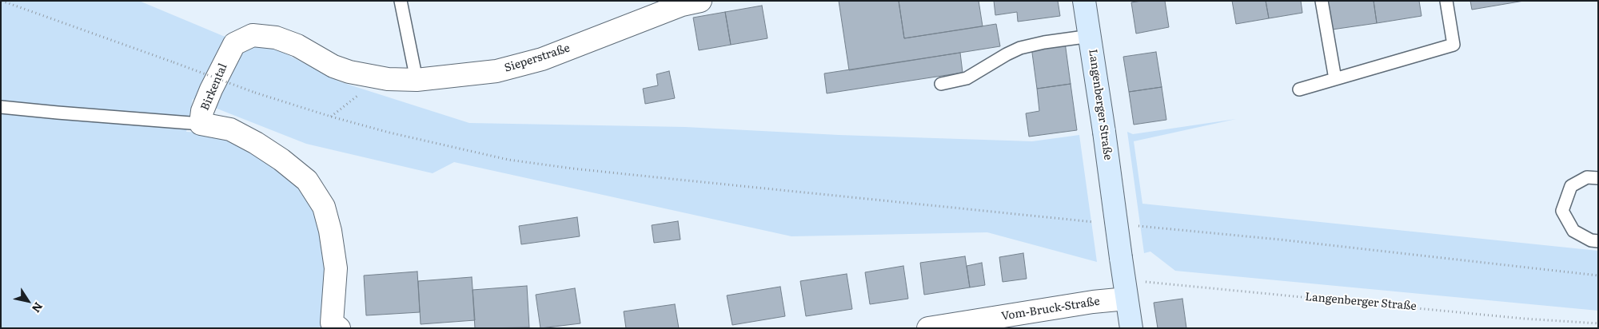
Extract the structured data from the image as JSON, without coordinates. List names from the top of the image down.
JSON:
{
  "streets": {
    "main road": ["Langenberger Straße"],
    "street": ["Sieperstraße", "Birkental", "Vom-Bruck-Straße"]
  },
  "crossings": [
    ["Sieperstraße", "Birkental"],
    ["Langenberger Straße", "Vom-Bruck-Straße"]
  ],
  "north": "bottom right"
}
